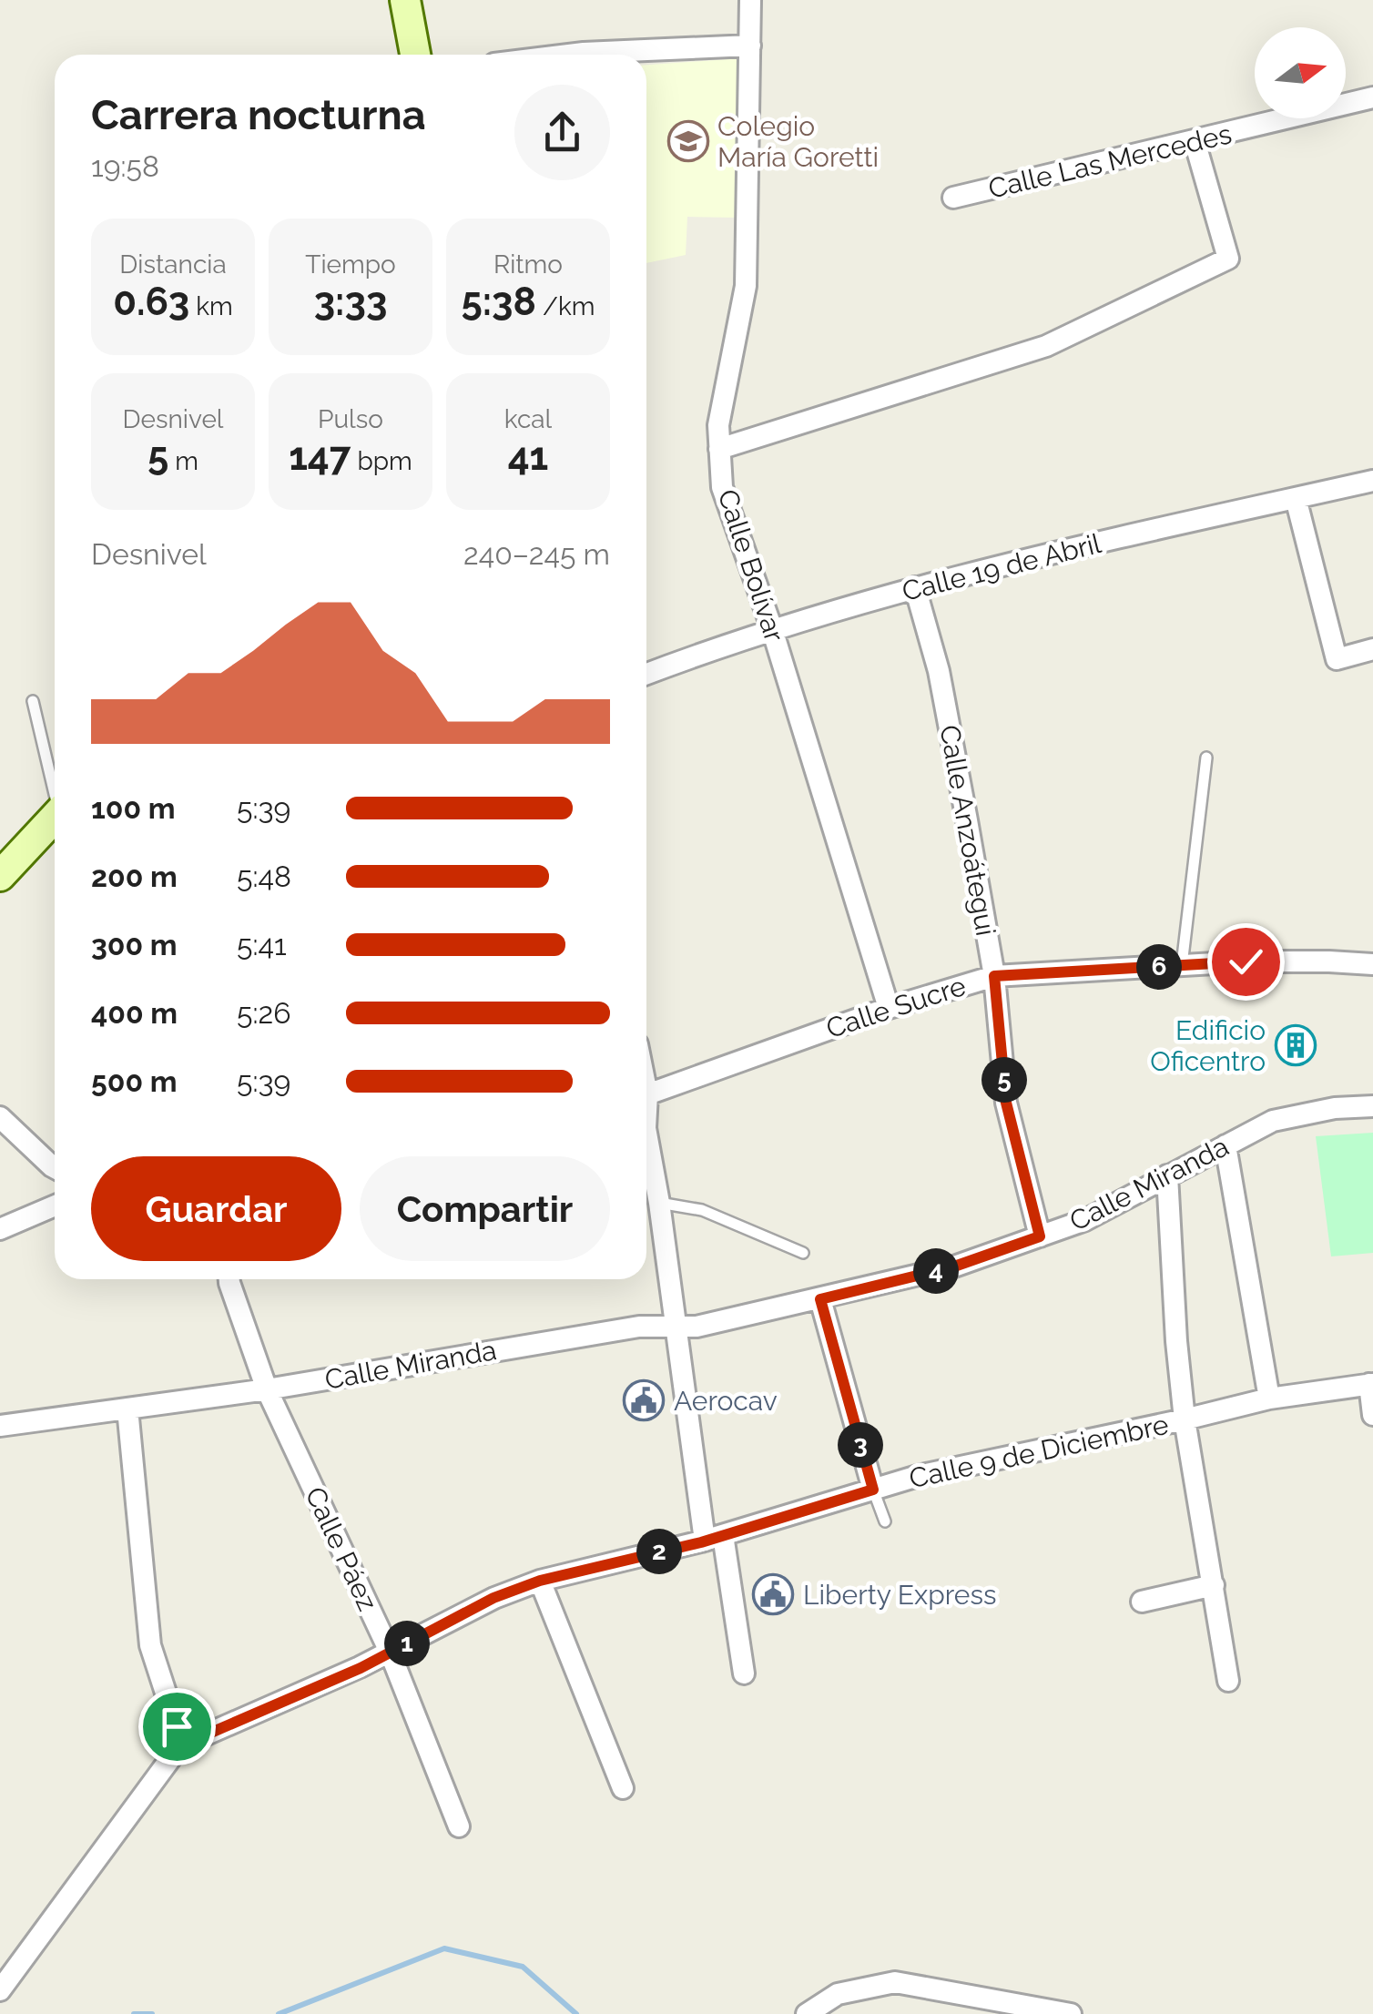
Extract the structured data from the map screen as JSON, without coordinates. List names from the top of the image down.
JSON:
{
  "streets": {
    "street": [
      "Calle Las Mercedes",
      "Calle Bolívar",
      "Calle 19 de Abril",
      "Calle Anzoátegui",
      "Calle Sucre",
      "Calle Miranda",
      "Calle 9 de Diciembre",
      "Calle Páez"
    ]
  },
  "crossings": [
    ["Calle Bolívar", "Calle 19 de Abril"],
    ["Calle Bolívar", "Calle Sucre"],
    ["Calle 19 de Abril", "Calle Anzoátegui"],
    ["Calle Anzoátegui", "Calle Sucre"],
    ["Calle Anzoátegui", "Calle Miranda"],
    ["Calle Miranda", "Calle Páez"],
    ["Calle 9 de Diciembre", "Calle Páez"]
  ],
  "places": {
    "school or university": ["Colegio María Goretti"],
    "building": ["Edificio Oficentro"],
    "public building": ["Aerocav", "Liberty Express"]
  },
  "north": "right",
  "page": {
    "heading": ["Carrera nocturna", "19:58"],
    "stats": [
      ["Distancia", "0.63 km"],
      ["Tiempo", "3:33"],
      ["Ritmo", "5:38 /km"],
      ["Desnivel", "5 m"],
      ["Pulso", "147 bpm"],
      ["kcal", "41"]
    ],
    "chart": ["Desnivel", "240–245 m"],
    "list": [
      {
        "name": "100 m",
        "note": "5:39"
      },
      {
        "name": "200 m",
        "note": "5:48"
      },
      {
        "name": "300 m",
        "note": "5:41"
      },
      {
        "name": "400 m",
        "note": "5:26"
      },
      {
        "name": "500 m",
        "note": "5:39"
      }
    ],
    "pins": [
      "6",
      "5",
      "4",
      "3",
      "2",
      "1"
    ],
    "buttons": ["Guardar", "Compartir"]
  }
}
